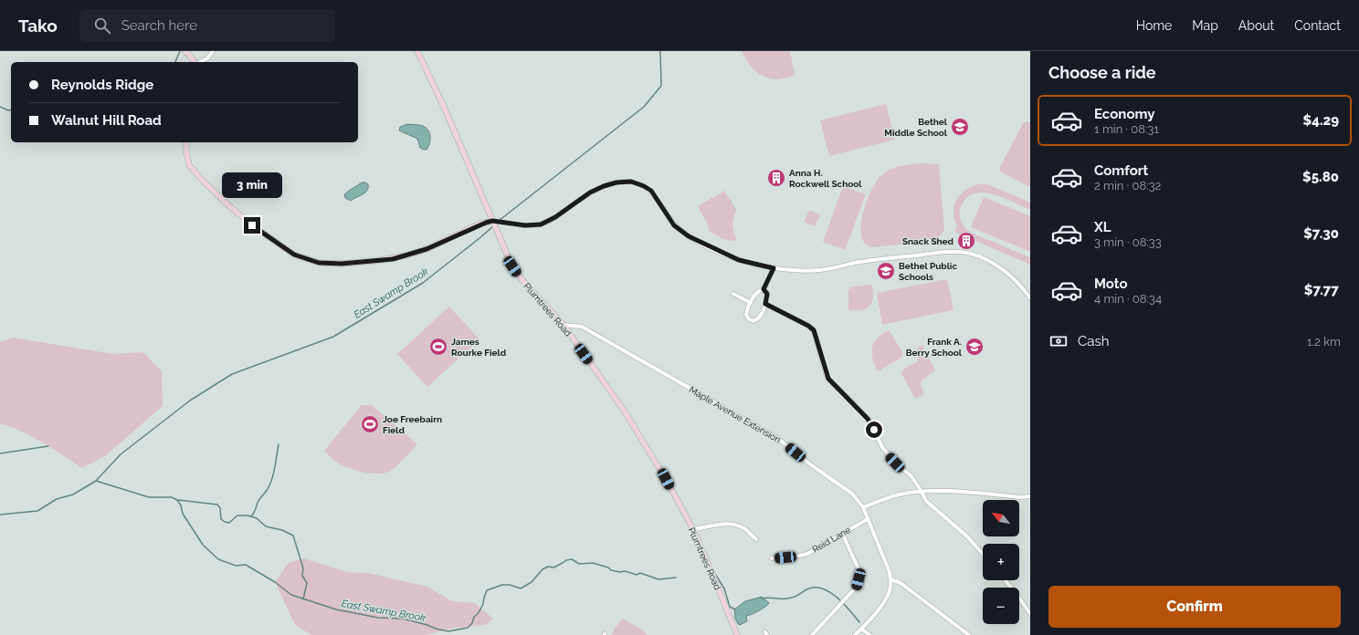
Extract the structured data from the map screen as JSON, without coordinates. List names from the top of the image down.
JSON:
{
  "streets": {
    "main road": ["Plumtrees Road"],
    "street": ["Maple Avenue Extension", "Reid Lane"]
  },
  "crossings": [
    ["Plumtrees Road", "Maple Avenue Extension"],
    ["Maple Avenue Extension", "Reid Lane"]
  ],
  "water": ["East Swamp Brook"],
  "places": {
    "school or university": ["Bethel Middle School", "Bethel Public Schools", "Frank A. Berry School"],
    "building": ["Anna H. Rockwell School", "Snack Shed"],
    "sports": ["James Rourke Field", "Joe Freebairn Field"]
  },
  "north": "top left",
  "page": {
    "header": "Tako",
    "search": "Search here",
    "nav": [
      "Home",
      "Map",
      "About",
      "Contact"
    ],
    "heading": "Choose a ride",
    "banner": ["Reynolds Ridge", "Walnut Hill Road"],
    "list": [
      {
        "name": "Economy",
        "note": "1 min · 08:31",
        "value": "$4.29"
      },
      {
        "name": "Comfort",
        "note": "2 min · 08:32",
        "value": "$5.80"
      },
      {
        "name": "XL",
        "note": "3 min · 08:33",
        "value": "$7.30"
      },
      {
        "name": "Moto",
        "note": "4 min · 08:34",
        "value": "$7.77"
      }
    ],
    "bubble": "3 min",
    "pay": ["Cash", "1.2 km"],
    "map_buttons": ["+", "−"],
    "buttons": "Confirm"
  }
}
